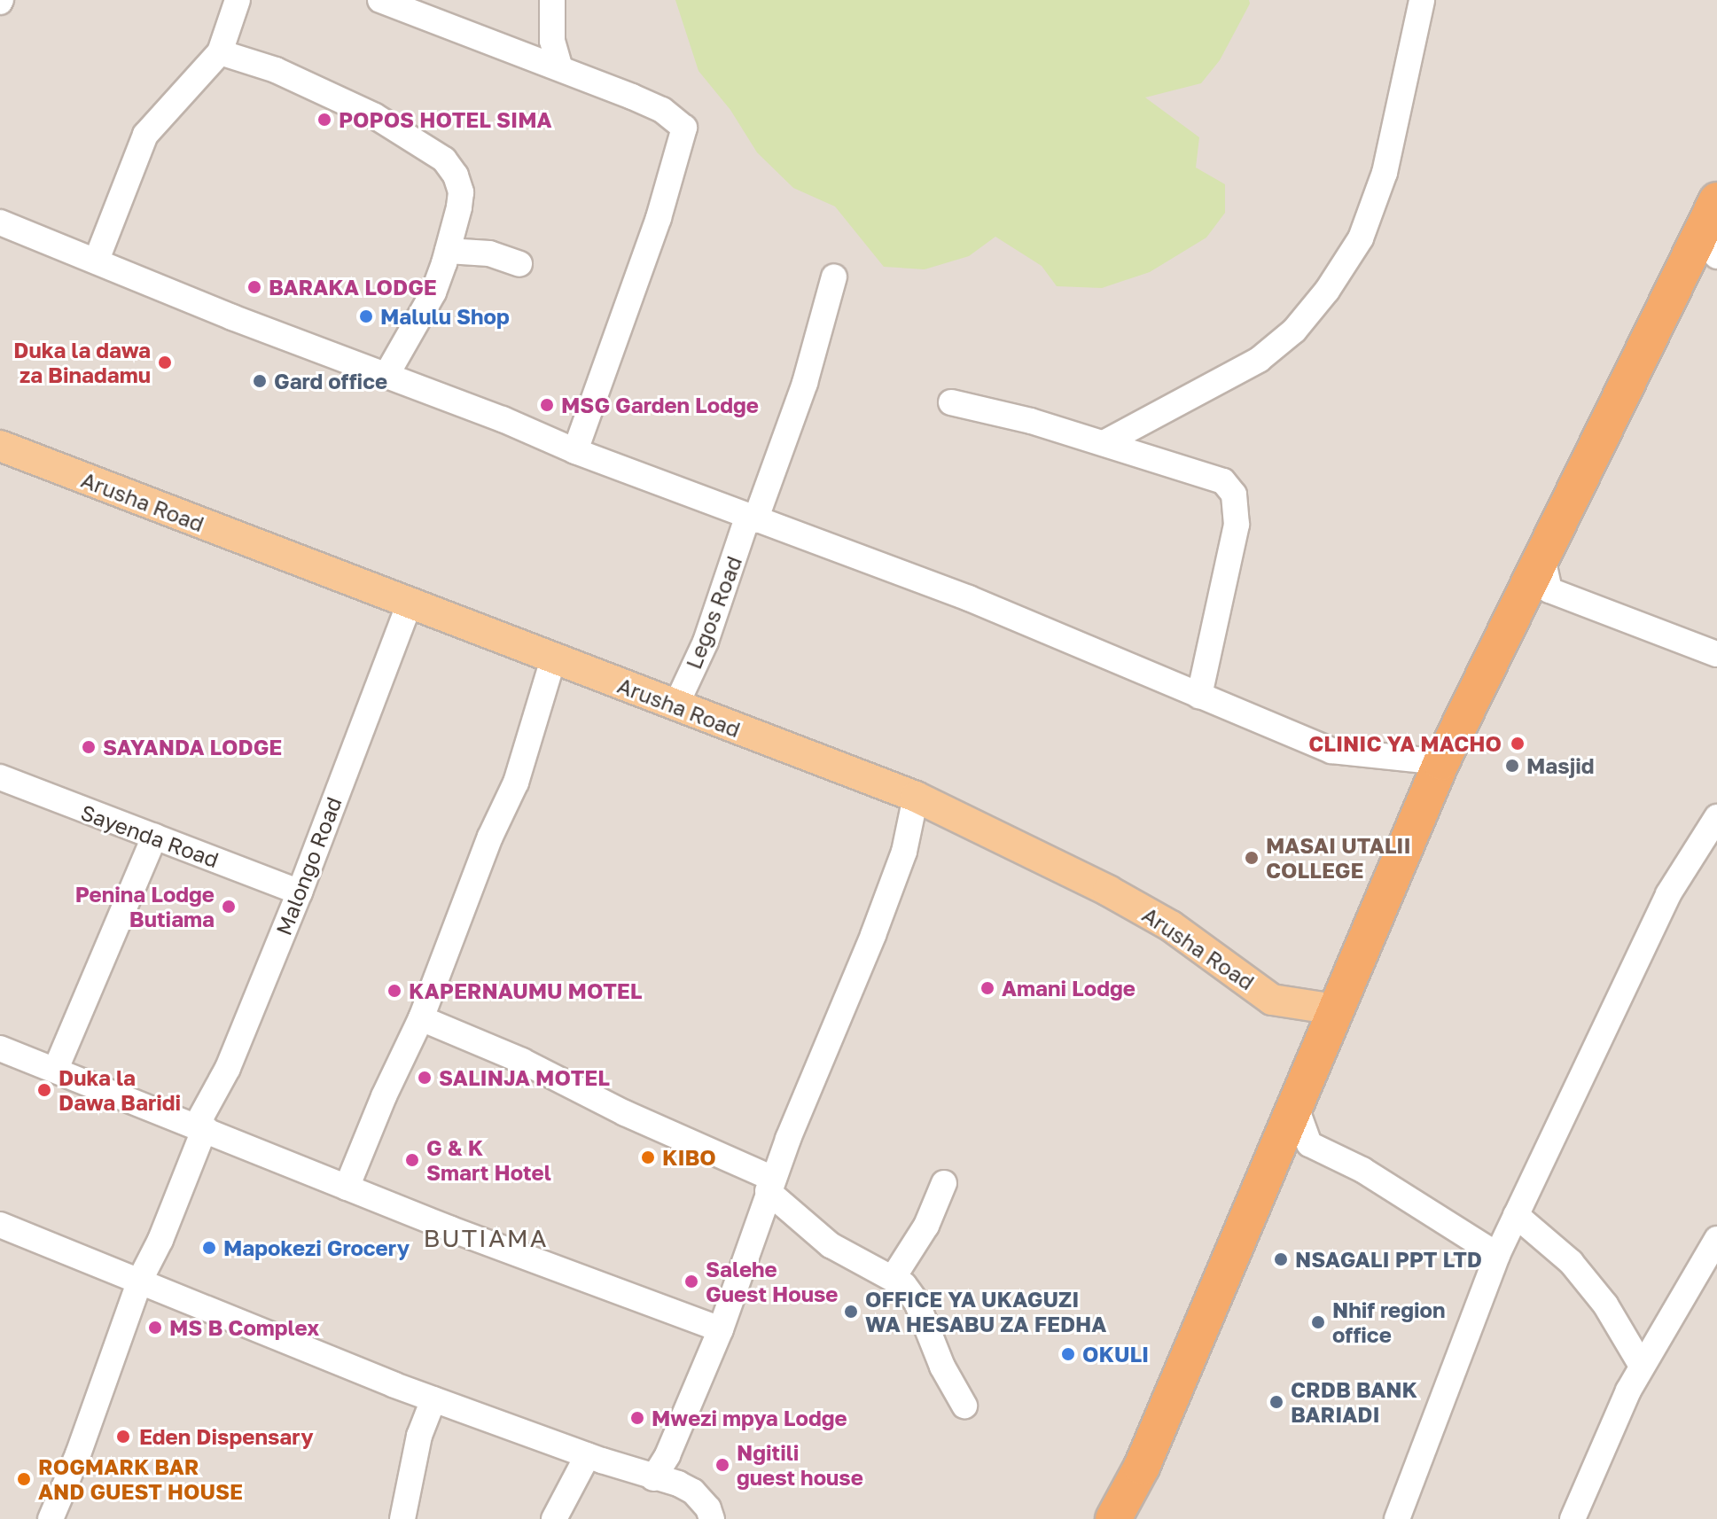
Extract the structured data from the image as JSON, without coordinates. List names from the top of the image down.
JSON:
{
  "streets": {
    "main road": ["Arusha Road"],
    "street": ["Legos Road", "Sayenda Road", "Malongo Road"]
  },
  "crossings": [
    ["Arusha Road", "Legos Road"],
    ["Arusha Road", "Malongo Road"],
    ["Sayenda Road", "Malongo Road"]
  ],
  "districts": ["BUTIAMA"],
  "places": [
    "POPOS HOTEL SIMA",
    "BARAKA LODGE",
    "Malulu Shop",
    "Duka la dawa za Binadamu",
    "Gard office",
    "MSG Garden Lodge",
    "CLINIC YA MACHO",
    "SAYANDA LODGE",
    "Masjid",
    "MASAI UTALII COLLEGE",
    "Penina Lodge Butiama",
    "Amani Lodge",
    "KAPERNAUMU MOTEL",
    "SALINJA MOTEL",
    "Duka la Dawa Baridi",
    "KIBO",
    "G & K Smart Hotel",
    "Mapokezi Grocery",
    "NSAGALI PPT LTD",
    "Salehe Guest House",
    "OFFICE YA UKAGUZI WA HESABU ZA FEDHA",
    "Nhif region office",
    "MS B Complex",
    "OKULI",
    "CRDB BANK BARIADI",
    "Mwezi mpya Lodge",
    "Eden Dispensary",
    "Ngitili guest house",
    "ROGMARK BAR AND GUEST HOUSE"
  ]
}
